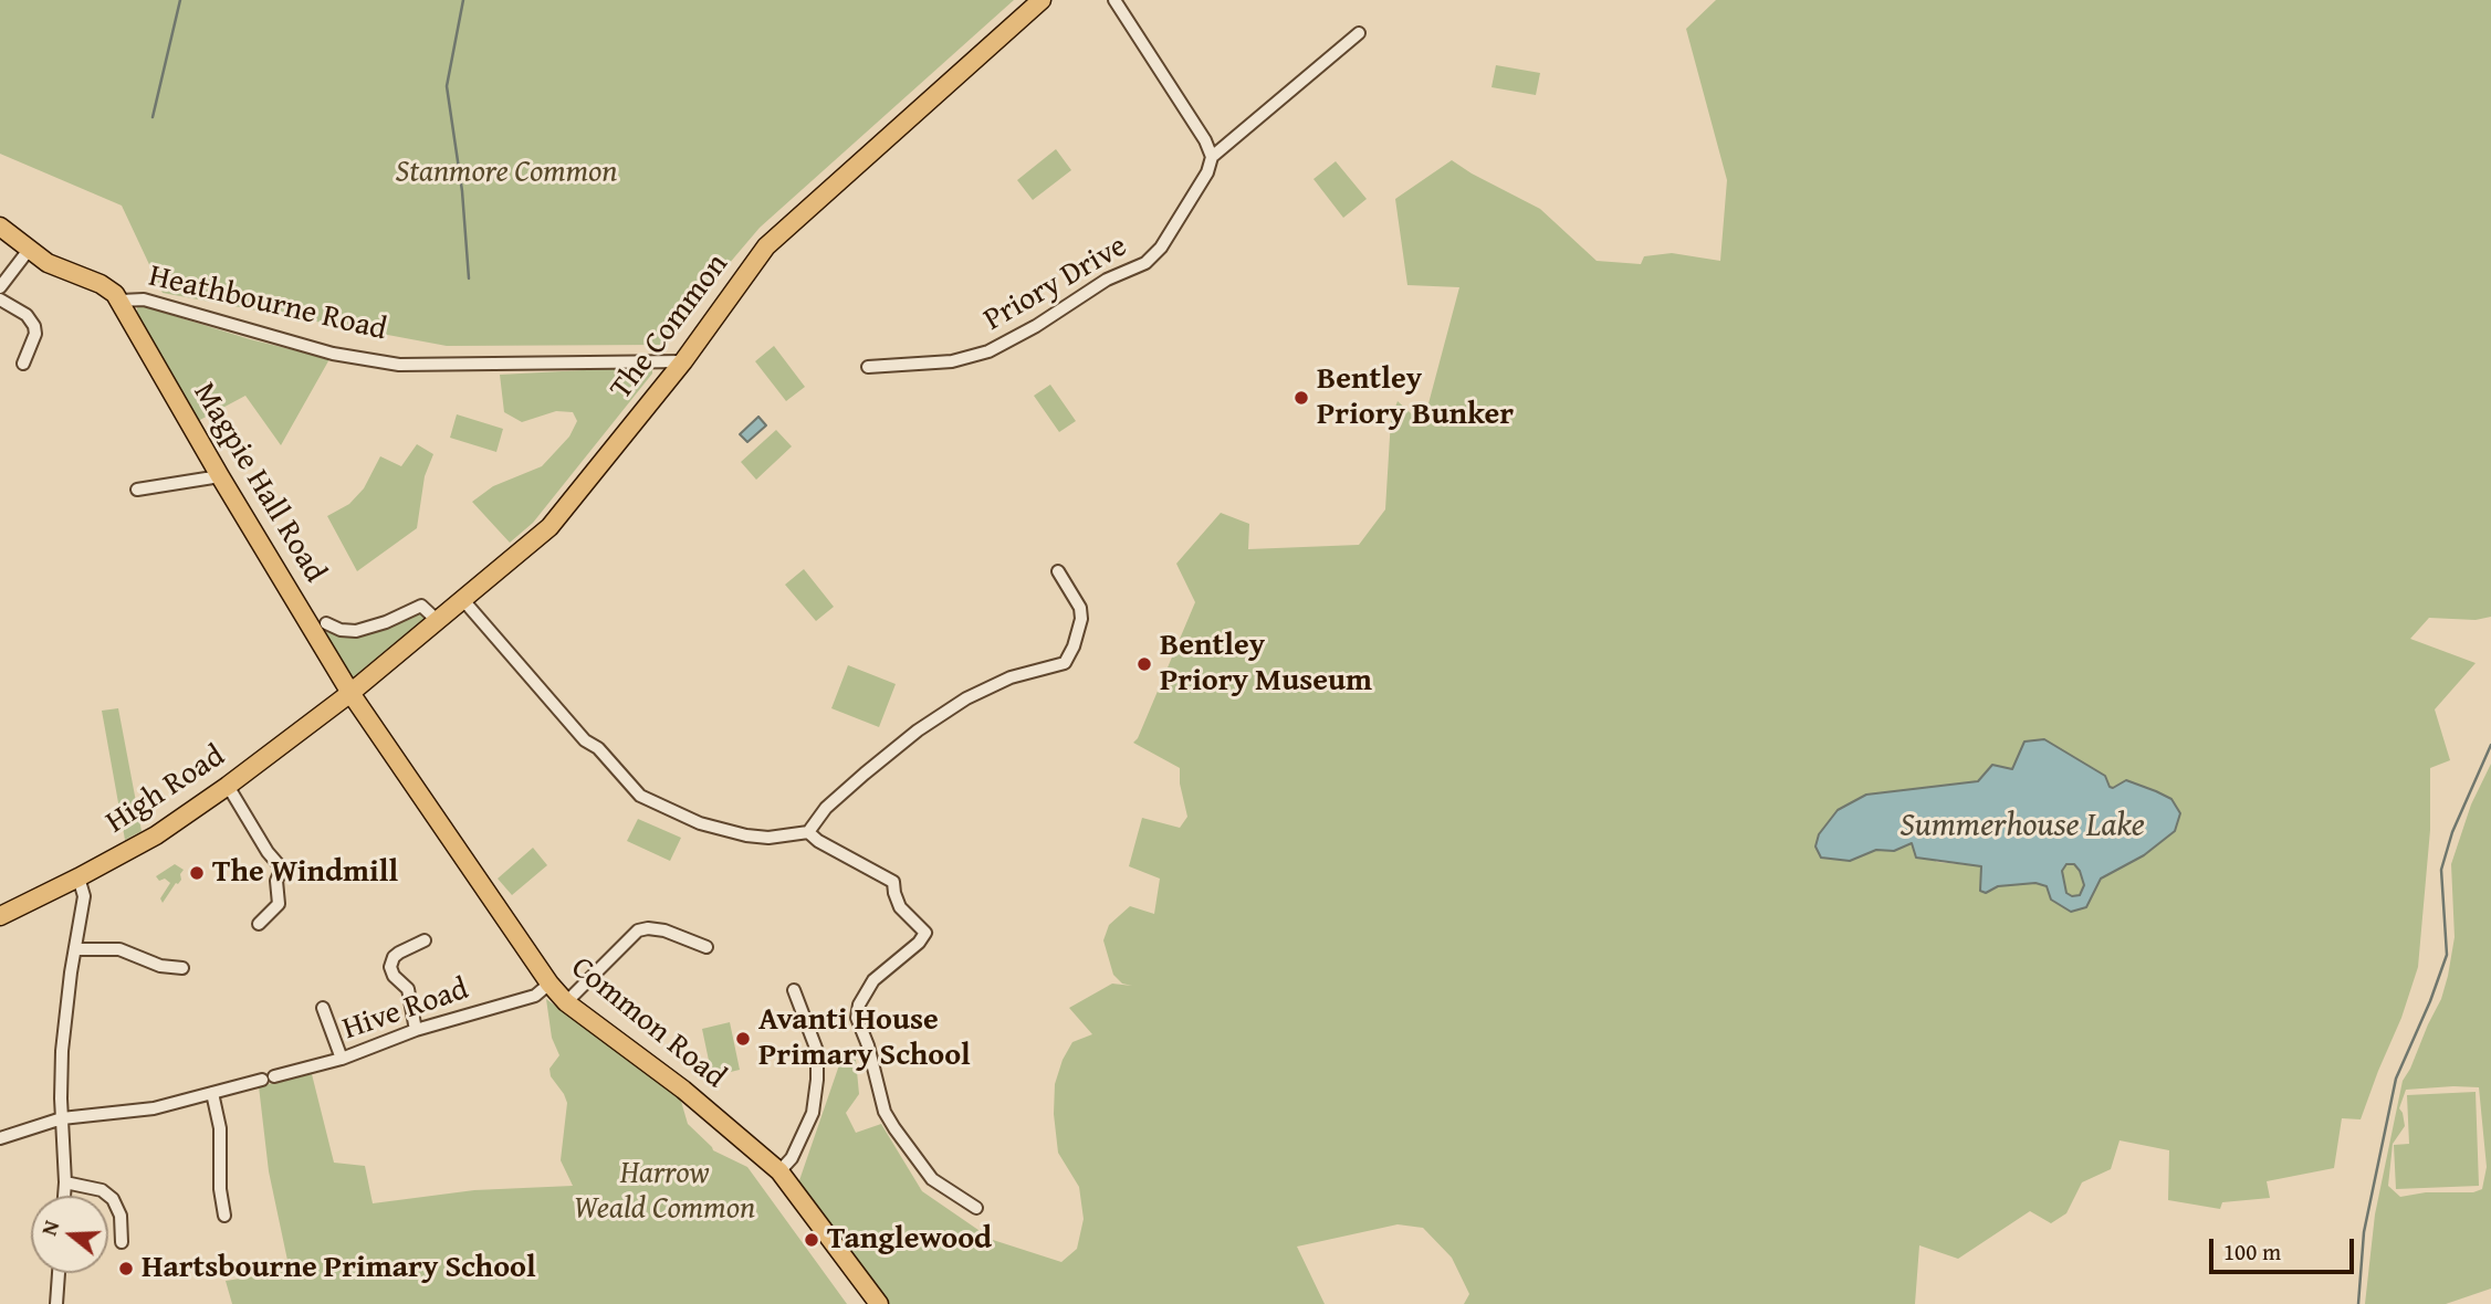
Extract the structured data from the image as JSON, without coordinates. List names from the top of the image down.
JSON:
{
  "streets": {
    "main road": [
      "Heathbourne Road",
      "The Common",
      "Magpie Hall Road",
      "High Road",
      "Common Road"
    ],
    "street": ["Priory Drive", "Hive Road"]
  },
  "crossings": [
    ["Heathbourne Road", "The Common"],
    ["Heathbourne Road", "Magpie Hall Road"],
    ["The Common", "Magpie Hall Road"],
    ["The Common", "High Road"],
    ["The Common", "Common Road"],
    ["Magpie Hall Road", "High Road"],
    ["Magpie Hall Road", "Common Road"],
    ["High Road", "Common Road"],
    ["Hive Road", "Common Road"]
  ],
  "water": ["Summerhouse Lake"],
  "parks": ["Stanmore Common", "Harrow Weald Common"],
  "places": [
    "Bentley Priory Bunker",
    "Bentley Priory Museum",
    "The Windmill",
    "Avanti House Primary School",
    "Tanglewood",
    "Hartsbourne Primary School"
  ],
  "scale_bar": "100 m",
  "north": "left"
}
